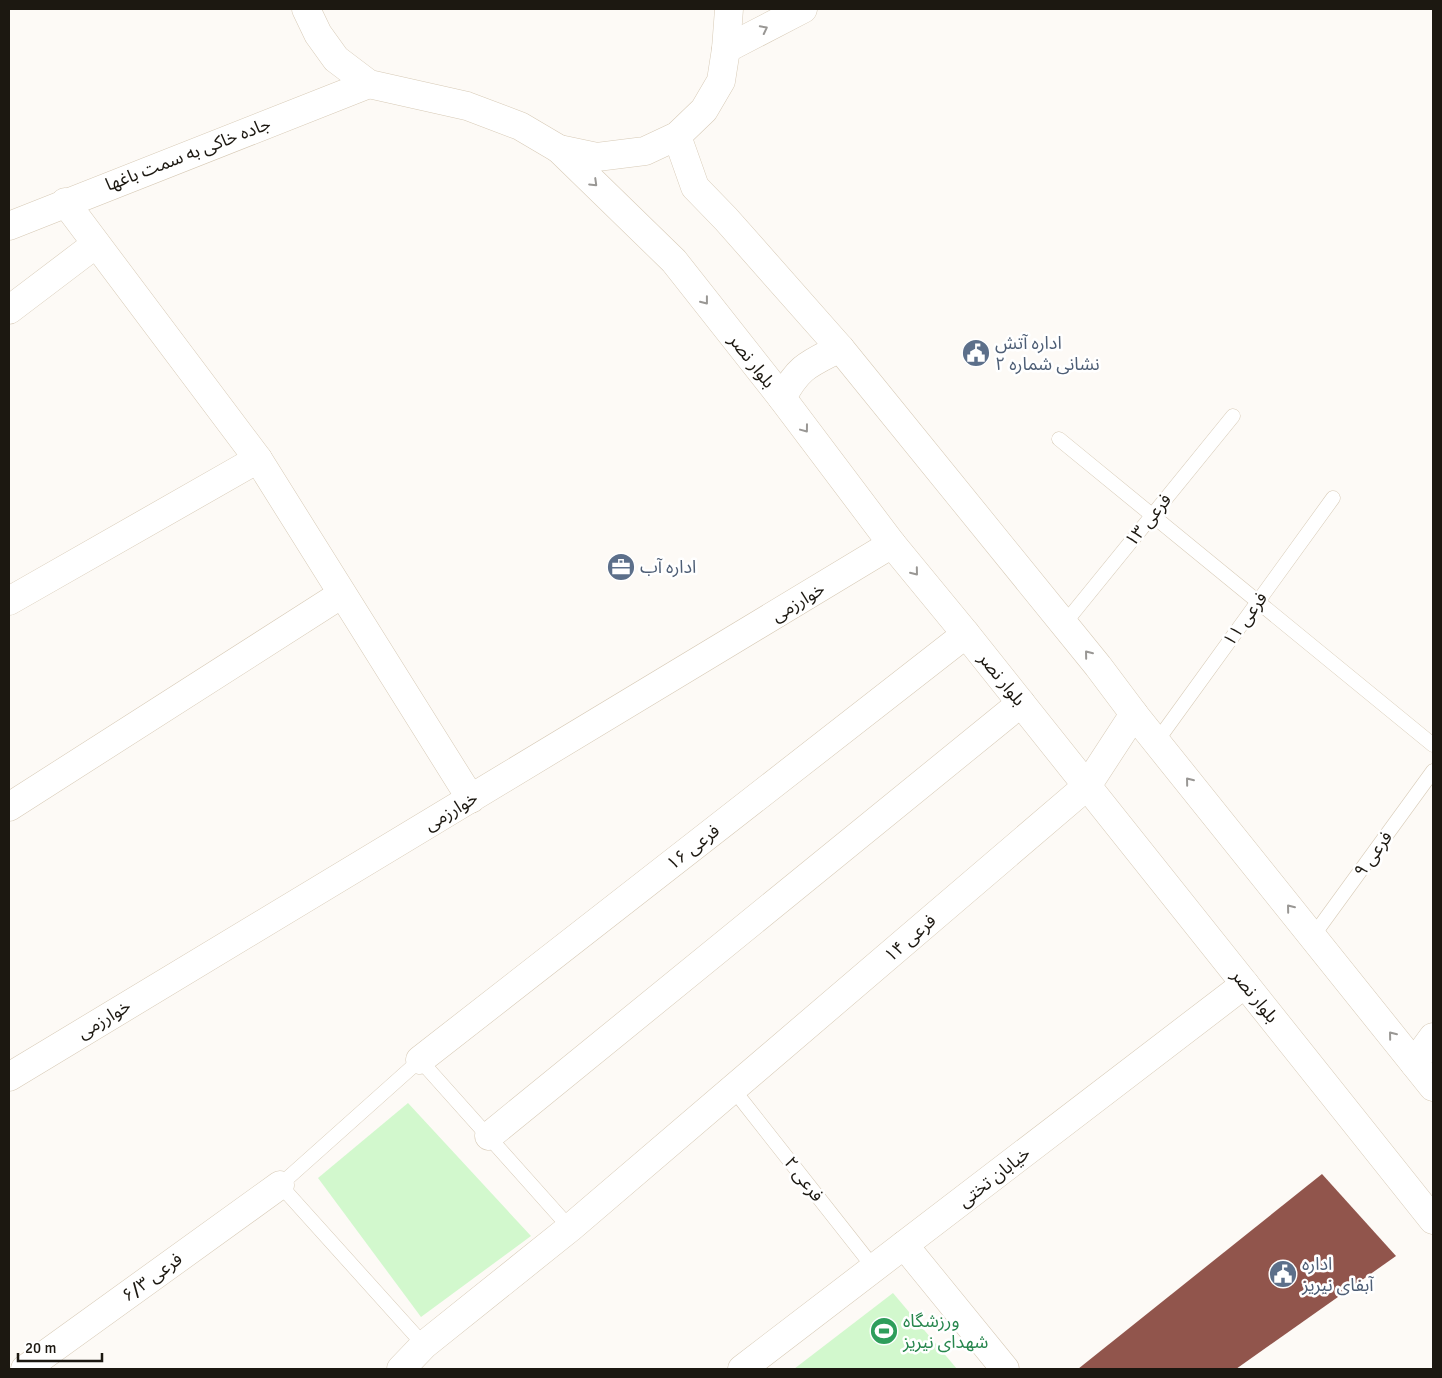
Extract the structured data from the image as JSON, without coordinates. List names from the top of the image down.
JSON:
{
  "streets": {
    "street": [
      "جاده خاکی به سمت باغها",
      "بلوار نصر",
      "خوارزمی",
      "فرعی ۱۶",
      "فرعی ۱۴",
      "خیابان تختی",
      "فرعی ۶/۳"
    ],
    "lane": [
      "فرعی ۱۳",
      "فرعی ۱۱",
      "فرعی ۹",
      "فرعی ۲"
    ]
  },
  "crossings": [
    ["بلوار نصر", "خوارزمی"],
    ["بلوار نصر", "فرعی ۱۶"],
    ["بلوار نصر", "فرعی ۱۴"],
    ["بلوار نصر", "خیابان تختی"],
    ["فرعی ۱۴", "فرعی ۲"],
    ["خیابان تختی", "فرعی ۲"]
  ],
  "places": {
    "public building": ["اداره آتش نشانی شماره ۲", "اداره آبفای نیریز"],
    "office": ["اداره آب"],
    "sports": ["ورزشگاه شهدای نیریز"]
  },
  "scale_bar": "20 m"
}
